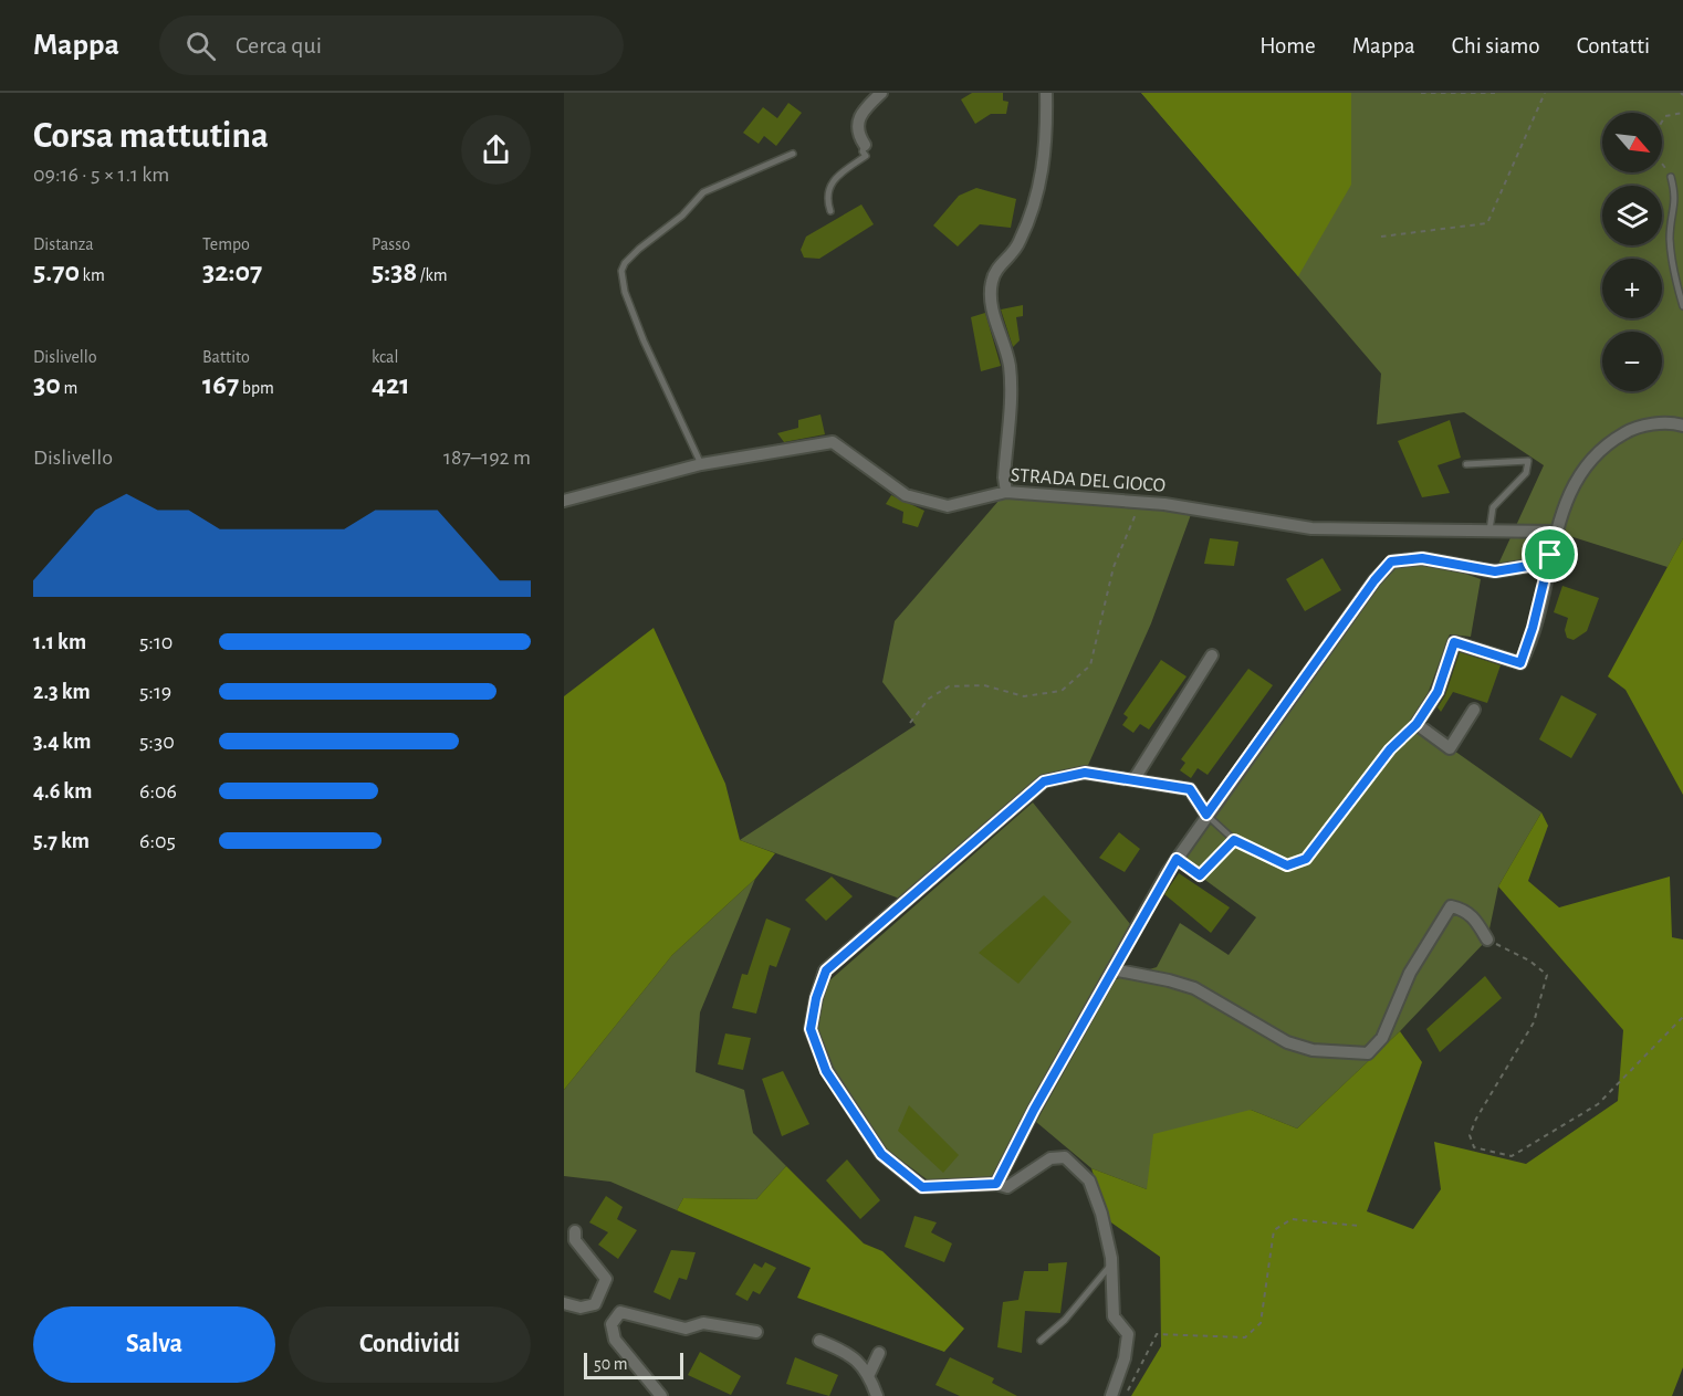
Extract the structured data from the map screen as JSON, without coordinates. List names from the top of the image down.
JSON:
{
  "streets": {
    "street": ["STRADA DEL GIOCO"]
  },
  "scale_bar": "50 m",
  "north": "bottom right",
  "page": {
    "header": "Mappa",
    "search": "Cerca qui",
    "nav": [
      "Home",
      "Mappa",
      "Chi siamo",
      "Contatti"
    ],
    "heading": ["Corsa mattutina", "09:16 · 5 × 1.1 km"],
    "map_buttons": ["+", "−"],
    "stats": [
      ["Distanza", "5.70 km"],
      ["Tempo", "32:07"],
      ["Passo", "5:38 /km"],
      ["Dislivello", "30 m"],
      ["Battito", "167 bpm"],
      ["kcal", "421"]
    ],
    "chart": ["Dislivello", "187–192 m"],
    "list": [
      {
        "name": "1.1 km",
        "note": "5:10"
      },
      {
        "name": "2.3 km",
        "note": "5:19"
      },
      {
        "name": "3.4 km",
        "note": "5:30"
      },
      {
        "name": "4.6 km",
        "note": "6:06"
      },
      {
        "name": "5.7 km",
        "note": "6:05"
      }
    ],
    "buttons": ["Salva", "Condividi"],
    "scale": "50 m"
  }
}
